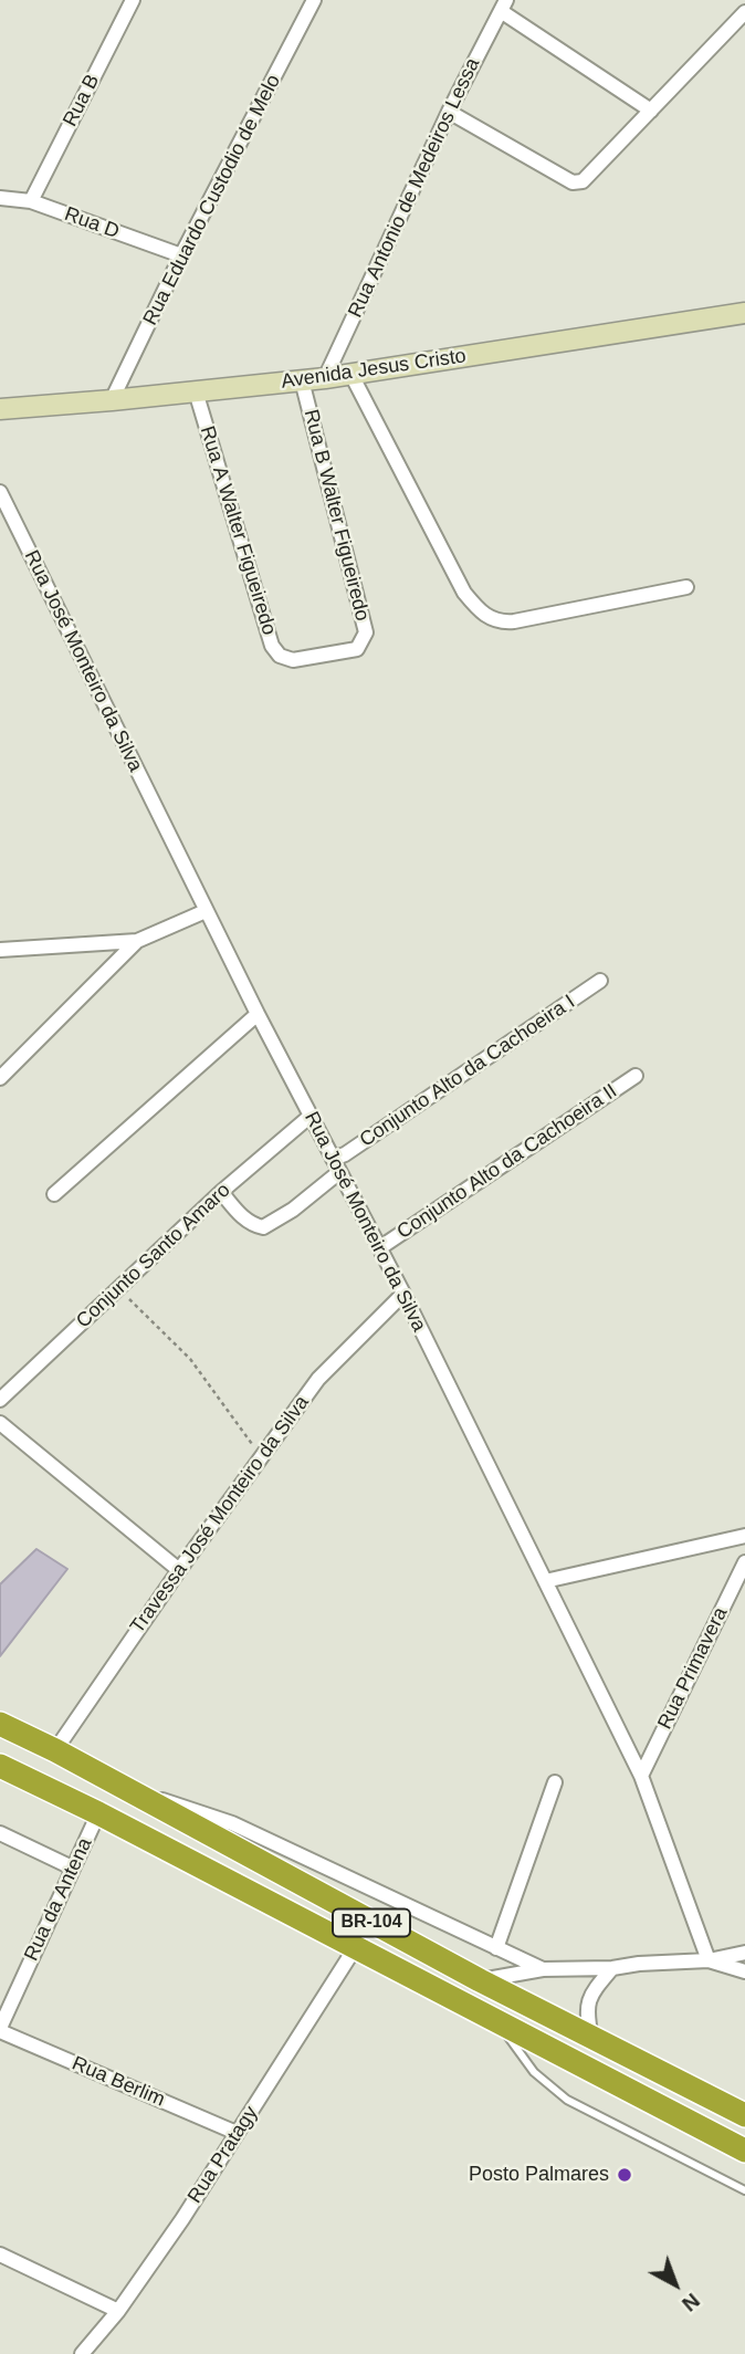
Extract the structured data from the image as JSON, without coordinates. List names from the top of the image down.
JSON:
{
  "streets": {
    "highway": ["BR-104"],
    "main road": ["Avenida Jesus Cristo"],
    "street": [
      "Rua B",
      "Rua Antonio de Medeiros Lessa",
      "Rua Eduardo Custodio de Melo",
      "Rua D",
      "Rua B Walter Figueiredo",
      "Rua A Walter Figueiredo",
      "Rua José Monteiro da Silva",
      "Conjunto Alto da Cachoeira I",
      "Conjunto Alto da Cachoeira II",
      "Conjunto Santo Amaro",
      "Travessa José Monteiro da Silva",
      "Rua Primavera",
      "Rua da Antena",
      "Rua Berlim",
      "Rua Pratagy"
    ]
  },
  "crossings": [
    ["Rua B", "Rua D"],
    ["Rua Antonio de Medeiros Lessa", "Avenida Jesus Cristo"],
    ["Rua Eduardo Custodio de Melo", "Rua D"],
    ["Rua Eduardo Custodio de Melo", "Avenida Jesus Cristo"],
    ["Avenida Jesus Cristo", "Rua B Walter Figueiredo"],
    ["Avenida Jesus Cristo", "Rua A Walter Figueiredo"],
    ["Rua B Walter Figueiredo", "Rua A Walter Figueiredo"],
    ["Rua José Monteiro da Silva", "Conjunto Alto da Cachoeira I"],
    ["Rua José Monteiro da Silva", "Conjunto Alto da Cachoeira II"],
    ["Rua José Monteiro da Silva", "Conjunto Santo Amaro"],
    ["Rua José Monteiro da Silva", "Travessa José Monteiro da Silva"],
    ["Rua José Monteiro da Silva", "Rua Primavera"],
    ["Travessa José Monteiro da Silva", "BR-104"],
    ["Rua da Antena", "BR-104"],
    ["Rua da Antena", "Rua Berlim"],
    ["BR-104", "Rua Pratagy"],
    ["Rua Berlim", "Rua Pratagy"]
  ],
  "places": ["Posto Palmares"],
  "north": "bottom right"
}
